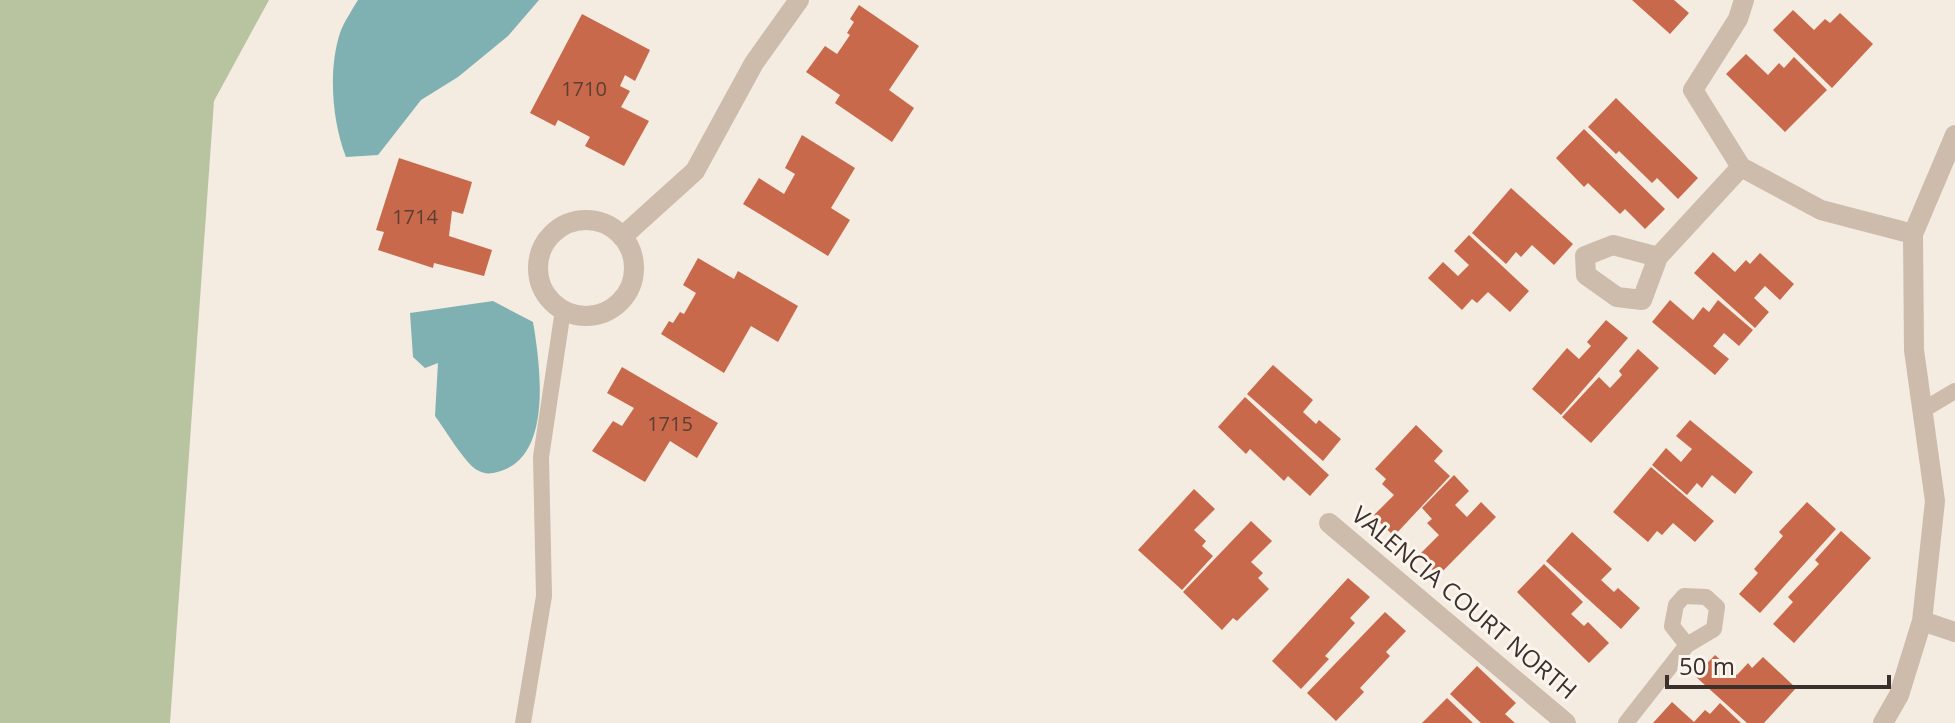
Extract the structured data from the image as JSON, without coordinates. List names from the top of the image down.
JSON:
{
  "streets": {
    "street": ["VALENCIA COURT NORTH"]
  },
  "house_numbers": ["1710", "1714", "1715"],
  "scale_bar": "50 m"
}
